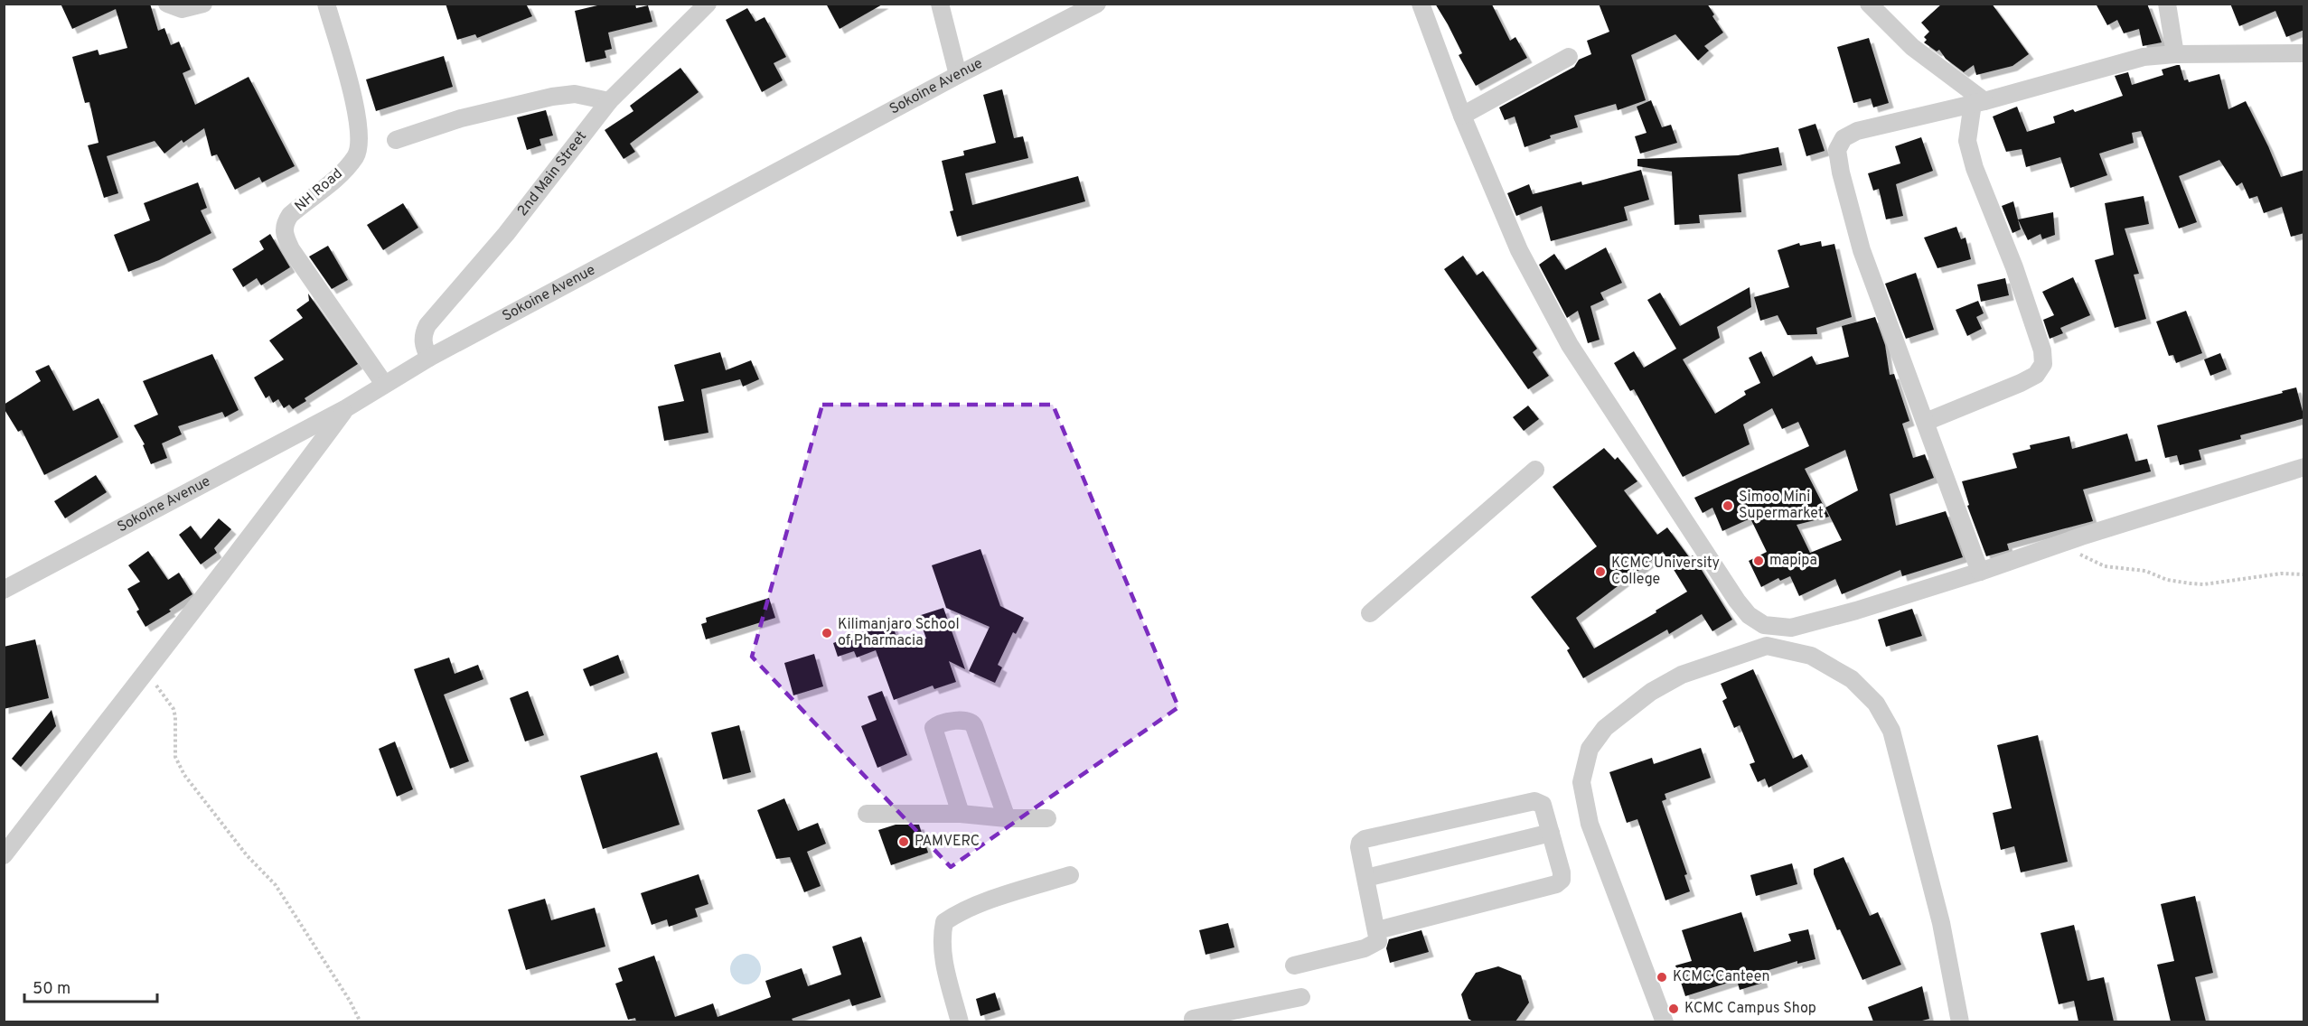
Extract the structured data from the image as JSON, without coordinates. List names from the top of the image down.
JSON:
{
  "streets": {
    "street": ["Sokoine Avenue", "2nd Main Street", "NH Road"]
  },
  "crossings": [
    ["Sokoine Avenue", "2nd Main Street"],
    ["Sokoine Avenue", "NH Road"]
  ],
  "places": [
    "Simoo Mini Supermarket",
    "mapipa",
    "KCMC University College",
    "Kilimanjaro School of Pharmacia",
    "PAMVERC",
    "KCMC Canteen",
    "KCMC Campus Shop"
  ],
  "scale_bar": "50 m"
}
